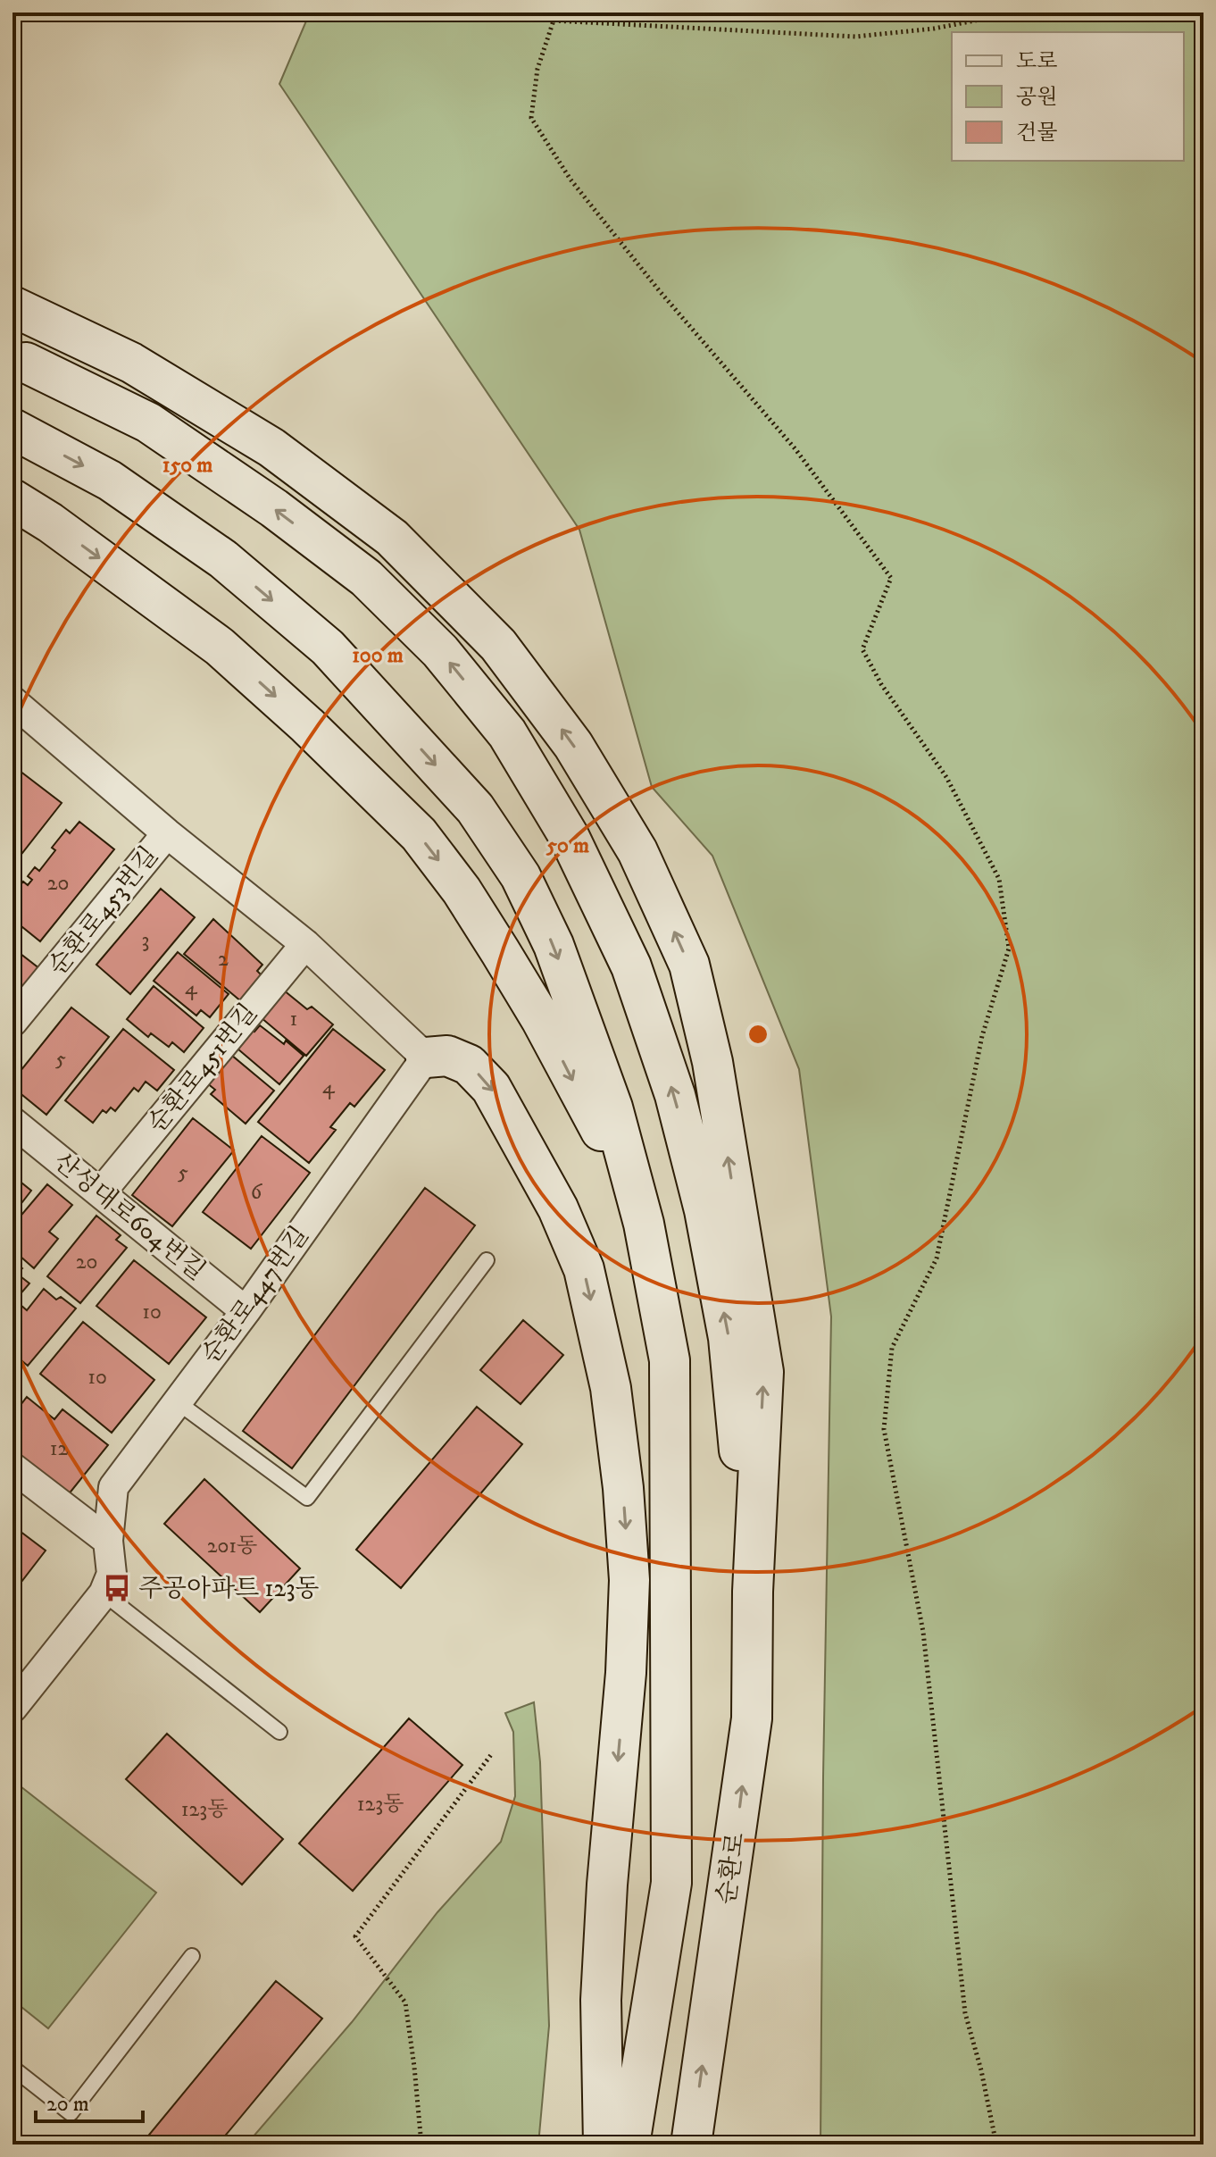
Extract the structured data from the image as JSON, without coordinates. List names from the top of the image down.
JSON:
{
  "streets": {
    "main road": ["순환로"],
    "street": [
      "순환로453번길",
      "순환로451번길",
      "산성대로604번길",
      "순환로447번길"
    ]
  },
  "crossings": [
    ["순환로451번길", "산성대로604번길"],
    ["산성대로604번길", "순환로447번길"]
  ],
  "places": {
    "bus stop": ["주공아파트 123동"]
  },
  "house_numbers": [
    "20",
    "3",
    "2",
    "4",
    "1",
    "5",
    "4",
    "5",
    "6",
    "20",
    "10",
    "10",
    "12",
    "201동",
    "123동",
    "123동"
  ],
  "legend": ["도로", "공원", "건물"],
  "scale_bar": "20 m",
  "rings": ["150 m", "100 m", "50 m"]
}
